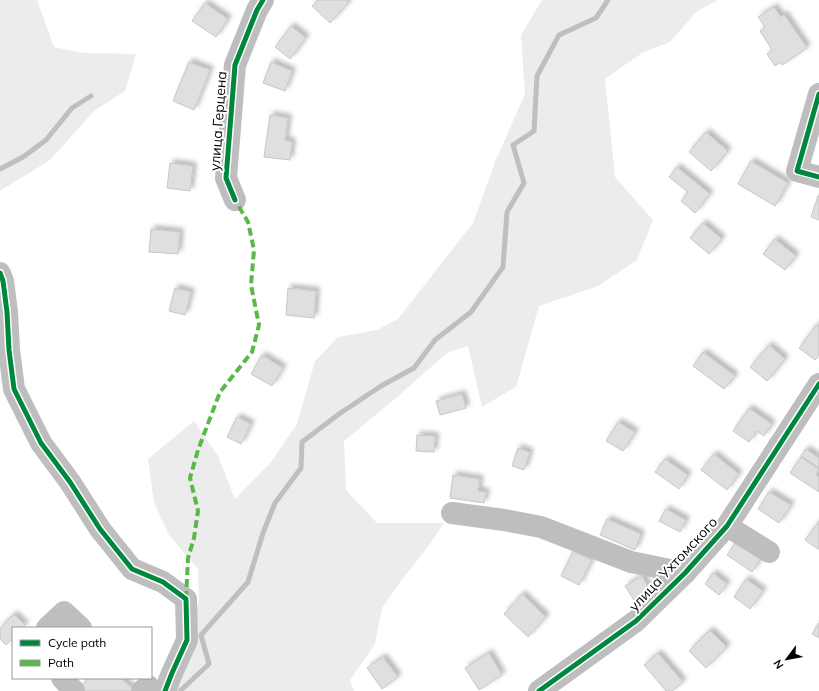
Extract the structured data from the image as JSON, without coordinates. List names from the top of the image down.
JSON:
{
  "streets": {
    "street": ["улица Герцена", "улица Ухтомского"]
  },
  "legend": ["Cycle path", "Path"],
  "north": "bottom left"
}
